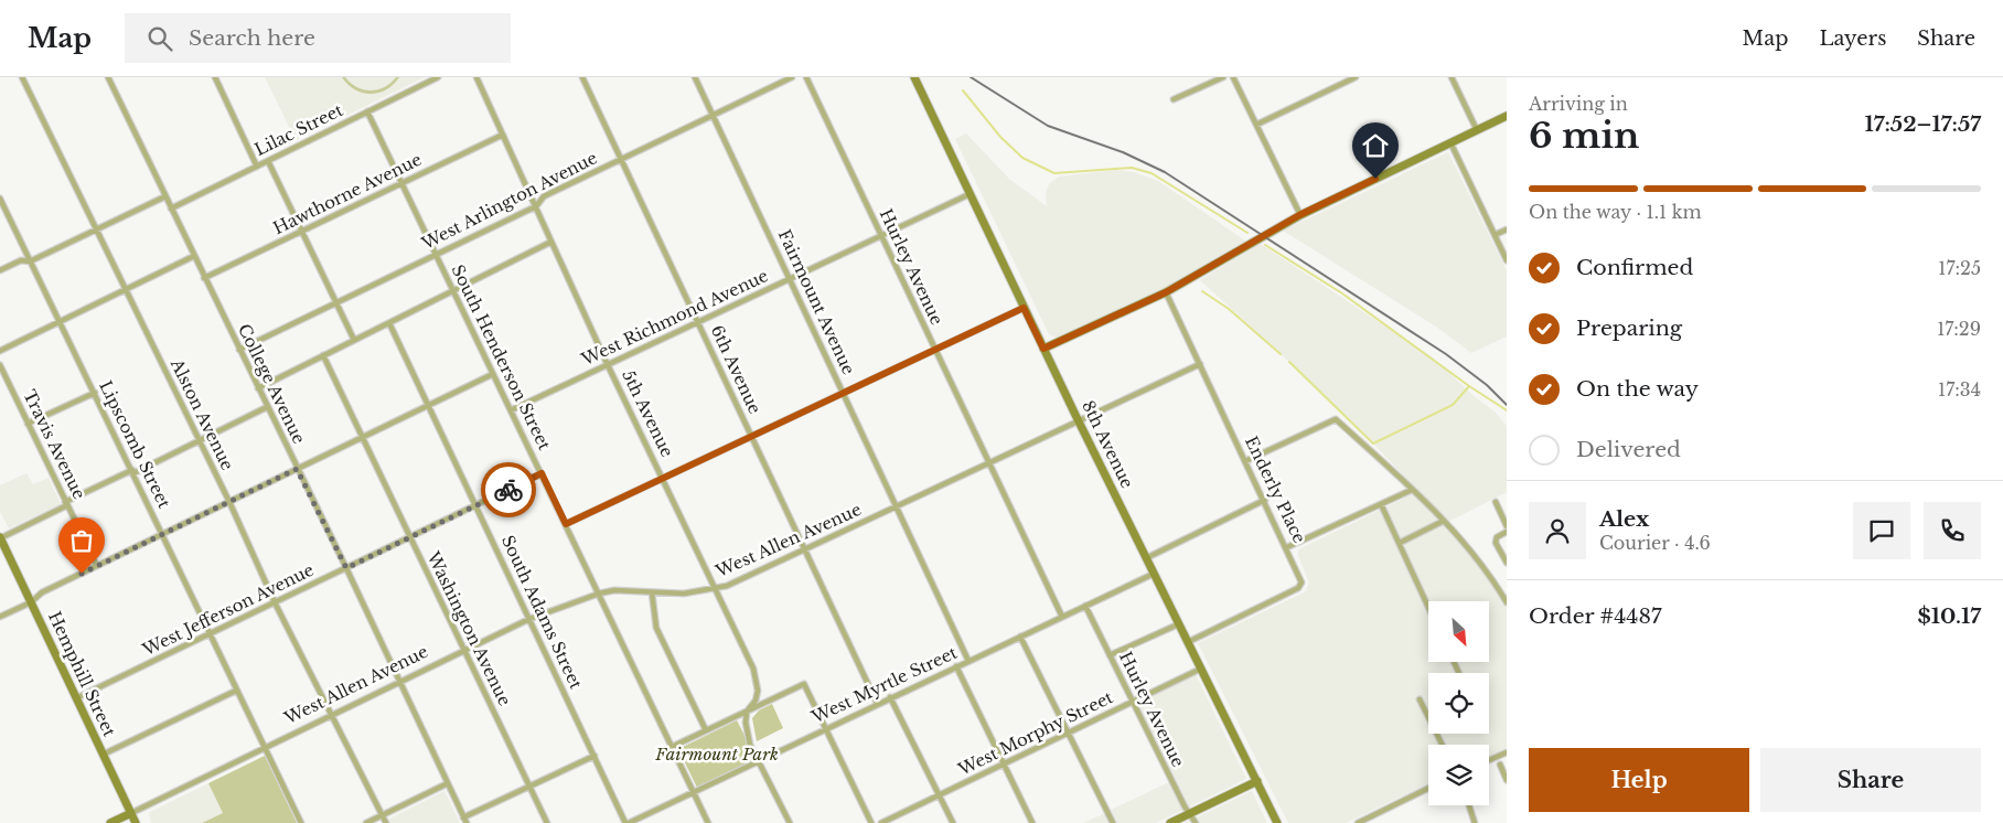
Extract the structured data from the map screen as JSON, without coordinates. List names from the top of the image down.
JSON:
{
  "streets": {
    "main road": ["8th Avenue", "West Allen Avenue", "Hemphill Street"],
    "street": [
      "Lilac Street",
      "Hawthorne Avenue",
      "West Arlington Avenue",
      "Hurley Avenue",
      "Fairmount Avenue",
      "West Richmond Avenue",
      "South Henderson Street",
      "6th Avenue",
      "College Avenue",
      "5th Avenue",
      "Alston Avenue",
      "Travis Avenue",
      "Lipscomb Street",
      "Enderly Place",
      "West Jefferson Avenue",
      "South Adams Street",
      "Washington Avenue",
      "West Myrtle Street",
      "West Morphy Street"
    ]
  },
  "crossings": [
    ["Lilac Street", "South Henderson Street"],
    ["Lilac Street", "College Avenue"],
    ["Hawthorne Avenue", "South Henderson Street"],
    ["Hawthorne Avenue", "College Avenue"],
    ["Hawthorne Avenue", "5th Avenue"],
    ["West Arlington Avenue", "Fairmount Avenue"],
    ["West Arlington Avenue", "South Henderson Street"],
    ["West Arlington Avenue", "6th Avenue"],
    ["West Arlington Avenue", "College Avenue"],
    ["West Arlington Avenue", "5th Avenue"],
    ["Hurley Avenue", "West Richmond Avenue"],
    ["Hurley Avenue", "West Allen Avenue"],
    ["Hurley Avenue", "West Myrtle Street"],
    ["Hurley Avenue", "West Morphy Street"],
    ["Fairmount Avenue", "West Richmond Avenue"],
    ["Fairmount Avenue", "West Allen Avenue"],
    ["Fairmount Avenue", "West Myrtle Street"],
    ["West Richmond Avenue", "South Henderson Street"],
    ["West Richmond Avenue", "6th Avenue"],
    ["West Richmond Avenue", "5th Avenue"],
    ["West Richmond Avenue", "8th Avenue"],
    ["South Henderson Street", "West Allen Avenue"],
    ["South Henderson Street", "West Jefferson Avenue"],
    ["South Henderson Street", "West Myrtle Street"],
    ["6th Avenue", "West Allen Avenue"],
    ["6th Avenue", "West Myrtle Street"],
    ["College Avenue", "West Allen Avenue"],
    ["College Avenue", "West Jefferson Avenue"],
    ["5th Avenue", "West Allen Avenue"],
    ["5th Avenue", "West Myrtle Street"],
    ["Alston Avenue", "West Allen Avenue"],
    ["Alston Avenue", "West Jefferson Avenue"],
    ["Lipscomb Street", "West Allen Avenue"],
    ["Lipscomb Street", "West Jefferson Avenue"],
    ["8th Avenue", "Enderly Place"],
    ["8th Avenue", "West Allen Avenue"],
    ["8th Avenue", "West Myrtle Street"],
    ["8th Avenue", "West Morphy Street"],
    ["Enderly Place", "West Allen Avenue"],
    ["West Allen Avenue", "South Adams Street"],
    ["West Allen Avenue", "Washington Avenue"],
    ["West Allen Avenue", "Hemphill Street"],
    ["West Jefferson Avenue", "South Adams Street"],
    ["West Jefferson Avenue", "Washington Avenue"],
    ["West Jefferson Avenue", "Hemphill Street"],
    ["South Adams Street", "West Myrtle Street"]
  ],
  "parks": ["Fairmount Park"],
  "north": "bottom right",
  "page": {
    "header": "Map",
    "search": "Search here",
    "nav": ["Map", "Layers", "Share"],
    "heading": ["6 min", "Arriving in", "17:52–17:57"],
    "panel": [
      "Alex",
      "Courier · 4.6",
      "Order #4487",
      "$10.17"
    ],
    "bar": "On the way · 1.1 km",
    "list": [
      ["Confirmed", "17:25"],
      ["Preparing", "17:29"],
      ["On the way", "17:34"],
      "Delivered"
    ],
    "buttons": ["Help", "Share"]
  }
}
